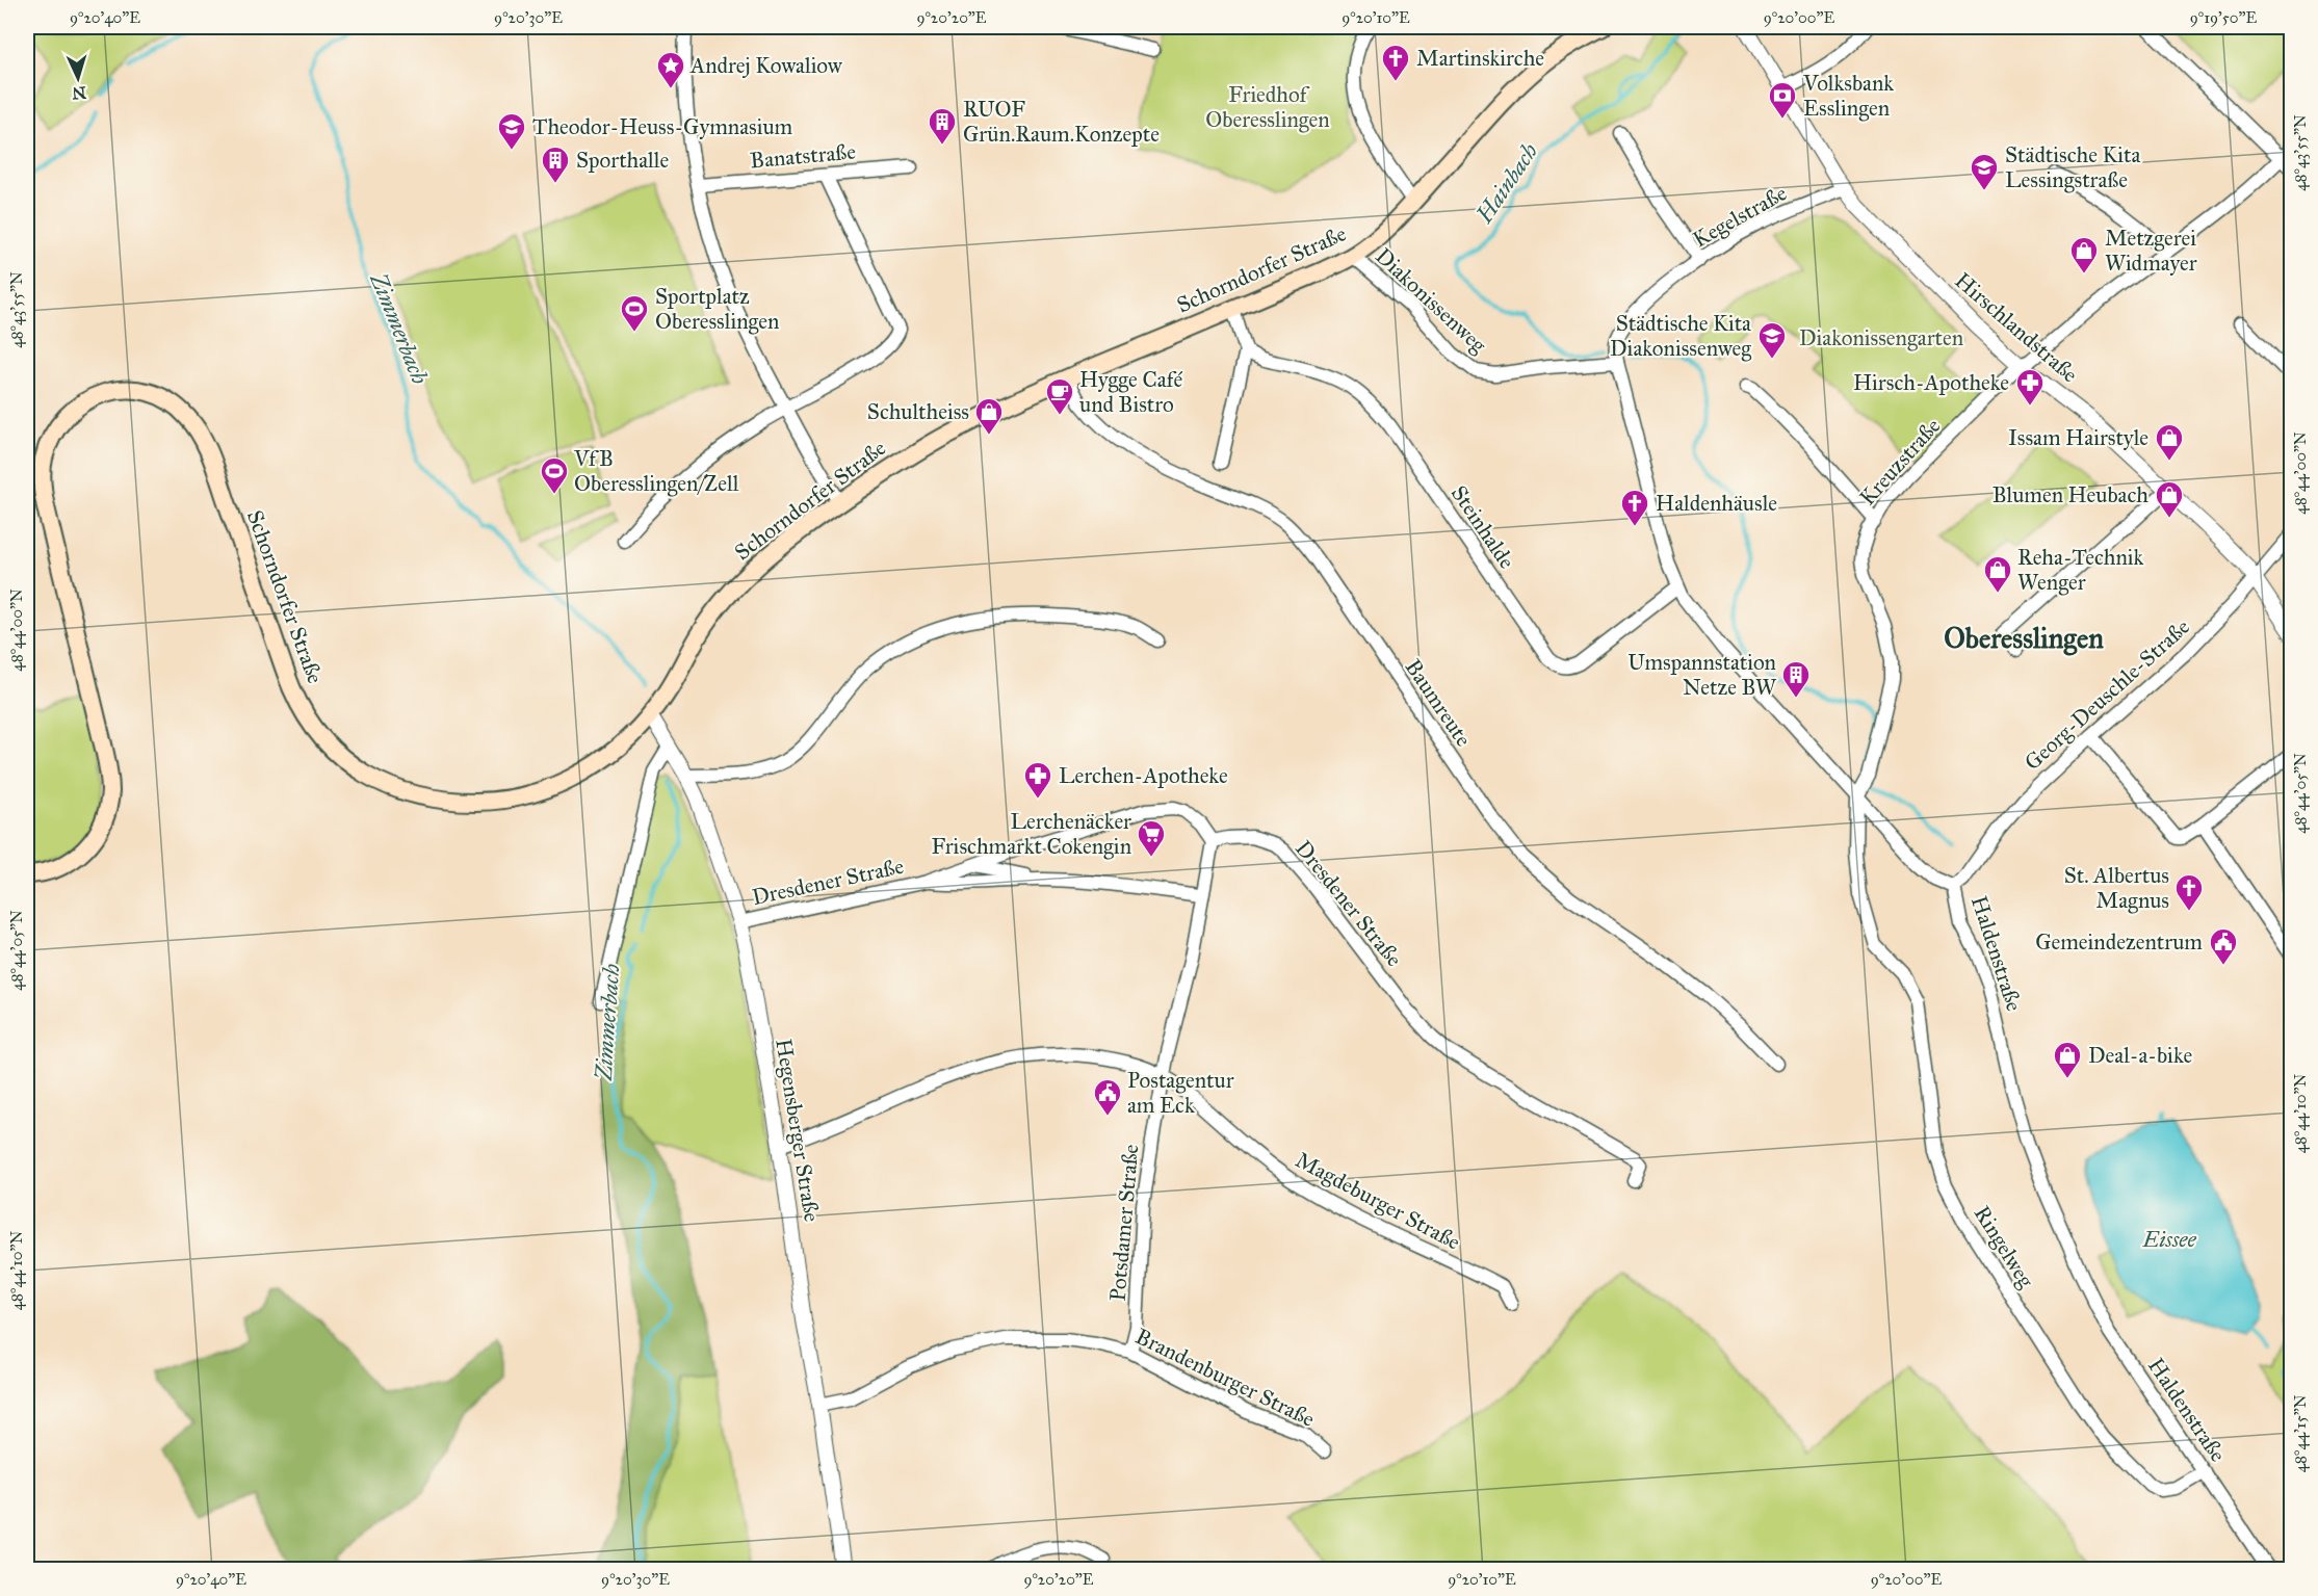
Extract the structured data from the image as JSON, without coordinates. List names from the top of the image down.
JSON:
{
  "streets": {
    "main road": ["Schorndorfer Straße"],
    "street": [
      "Banatstraße",
      "Kegelstraße",
      "Diakonissenweg",
      "Hirschlandstraße",
      "Kreuzstraße",
      "Steinhalde",
      "Georg-Deuschle-Straße",
      "Baumreute",
      "Dresdener Straße",
      "Haldenstraße",
      "Hegensberger Straße",
      "Magdeburger Straße",
      "Potsdamer Straße",
      "Ringelweg",
      "Brandenburger Straße"
    ]
  },
  "crossings": [
    ["Kegelstraße", "Diakonissenweg"],
    ["Kegelstraße", "Hirschlandstraße"],
    ["Kegelstraße", "Haldenstraße"],
    ["Schorndorfer Straße", "Diakonissenweg"],
    ["Schorndorfer Straße", "Baumreute"],
    ["Schorndorfer Straße", "Hegensberger Straße"],
    ["Diakonissenweg", "Haldenstraße"],
    ["Hirschlandstraße", "Kreuzstraße"],
    ["Hirschlandstraße", "Georg-Deuschle-Straße"],
    ["Kreuzstraße", "Haldenstraße"],
    ["Kreuzstraße", "Ringelweg"],
    ["Steinhalde", "Haldenstraße"],
    ["Georg-Deuschle-Straße", "Haldenstraße"],
    ["Dresdener Straße", "Hegensberger Straße"],
    ["Dresdener Straße", "Potsdamer Straße"],
    ["Haldenstraße", "Ringelweg"],
    ["Hegensberger Straße", "Magdeburger Straße"],
    ["Hegensberger Straße", "Brandenburger Straße"],
    ["Magdeburger Straße", "Potsdamer Straße"],
    ["Potsdamer Straße", "Brandenburger Straße"]
  ],
  "districts": ["Oberesslingen"],
  "water": ["Hainbach", "Zimmerbach", "Eissee"],
  "parks": ["Friedhof Oberesslingen", "Diakonissengarten"],
  "places": {
    "church": ["Martinskirche", "Haldenhäusle", "St. Albertus Magnus"],
    "place": ["Andrej Kowaliow"],
    "bank": ["Volksbank Esslingen"],
    "building": ["RUOF Grün.Raum.Konzepte", "Sporthalle", "Umspannstation Netze BW"],
    "school or university": ["Theodor-Heuss-Gymnasium", "Städtische Kita Lessingstraße", "Städtische Kita Diakonissenweg"],
    "shop": [
      "Metzgerei Widmayer",
      "Schultheiss",
      "Issam Hairstyle",
      "Blumen Heubach",
      "Reha-Technik Wenger",
      "Deal-a-bike"
    ],
    "sports": ["Sportplatz Oberesslingen", "VfB Oberesslingen/Zell"],
    "pharmacy": ["Hirsch-Apotheke", "Lerchen-Apotheke"],
    "cafe": ["Hygge Café und Bistro"],
    "supermarket": ["Lerchenäcker Frischmarkt Cokengin"],
    "public building": ["Gemeindezentrum", "Postagentur am Eck"]
  },
  "north": "bottom",
  "coordinates": [
    "9°20'40\"E",
    "9°20'30\"E",
    "9°20'20\"E",
    "9°20'10\"E",
    "9°20'00\"E",
    "9°19'50\"E",
    "48°43'55\"N",
    "48°44'00\"N",
    "48°44'05\"N",
    "48°44'10\"N",
    "48°44'15\"N"
  ]
}
